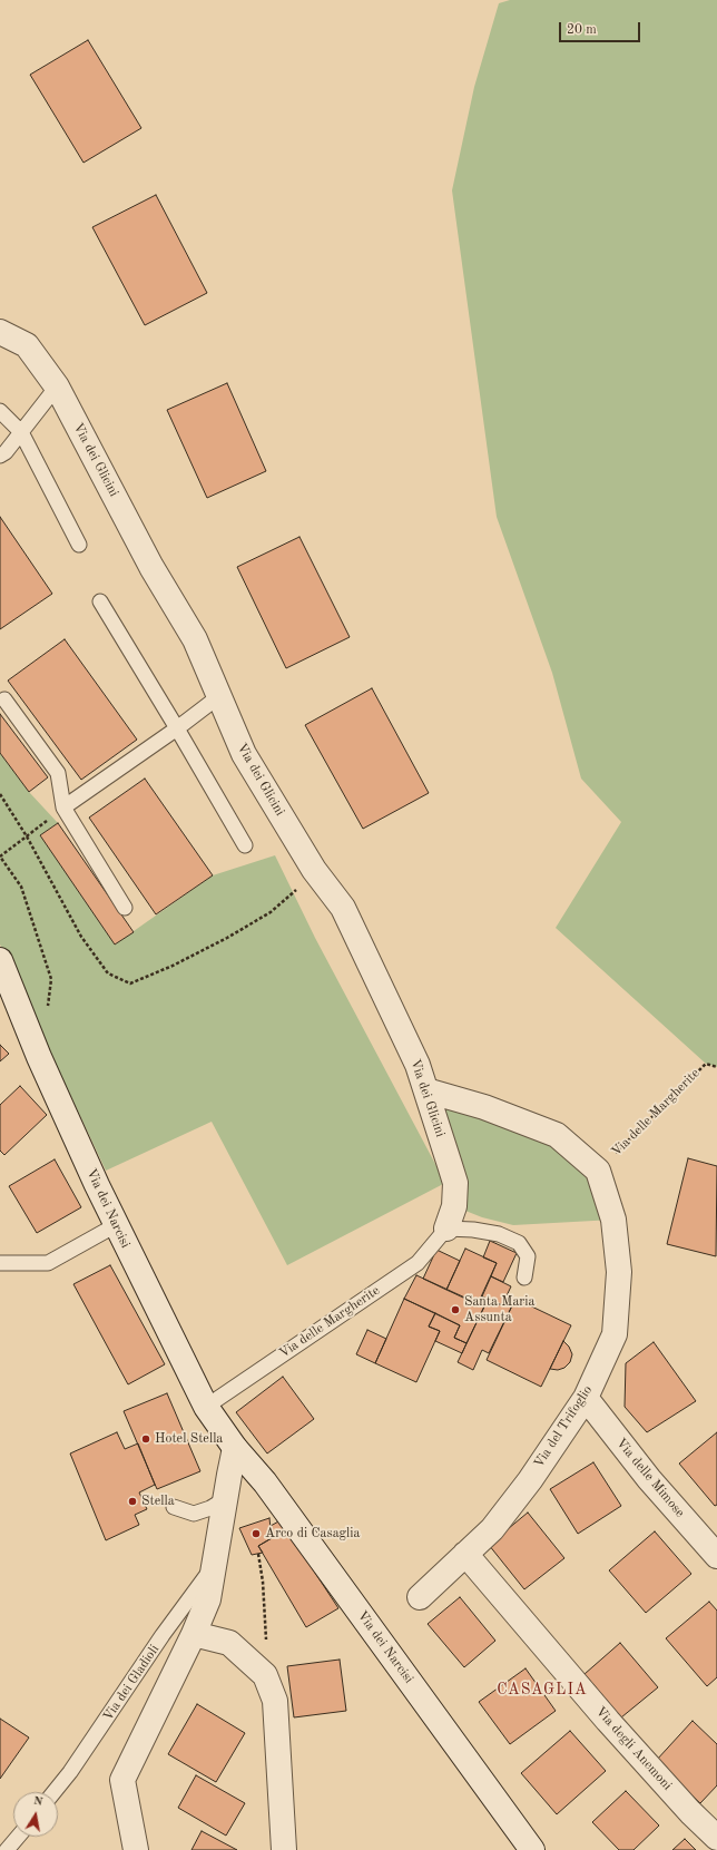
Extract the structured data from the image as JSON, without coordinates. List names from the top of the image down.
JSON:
{
  "streets": {
    "street": [
      "Via dei Glicini",
      "Via dei Narcisi",
      "Via del Trifoglio",
      "Via delle Mimose",
      "Via degli Anemoni"
    ],
    "lane": ["Via delle Margherite", "Via dei Gladioli"]
  },
  "crossings": [
    ["Via dei Glicini", "Via delle Margherite"],
    ["Via delle Margherite", "Via dei Narcisi"],
    ["Via delle Margherite", "Via del Trifoglio"],
    ["Via del Trifoglio", "Via delle Mimose"],
    ["Via del Trifoglio", "Via degli Anemoni"]
  ],
  "districts": ["CASAGLIA"],
  "places": [
    "Santa Maria Assunta",
    "Hotel Stella",
    "Stella",
    "Arco di Casaglia"
  ],
  "scale_bar": "20 m",
  "north": "top"
}
